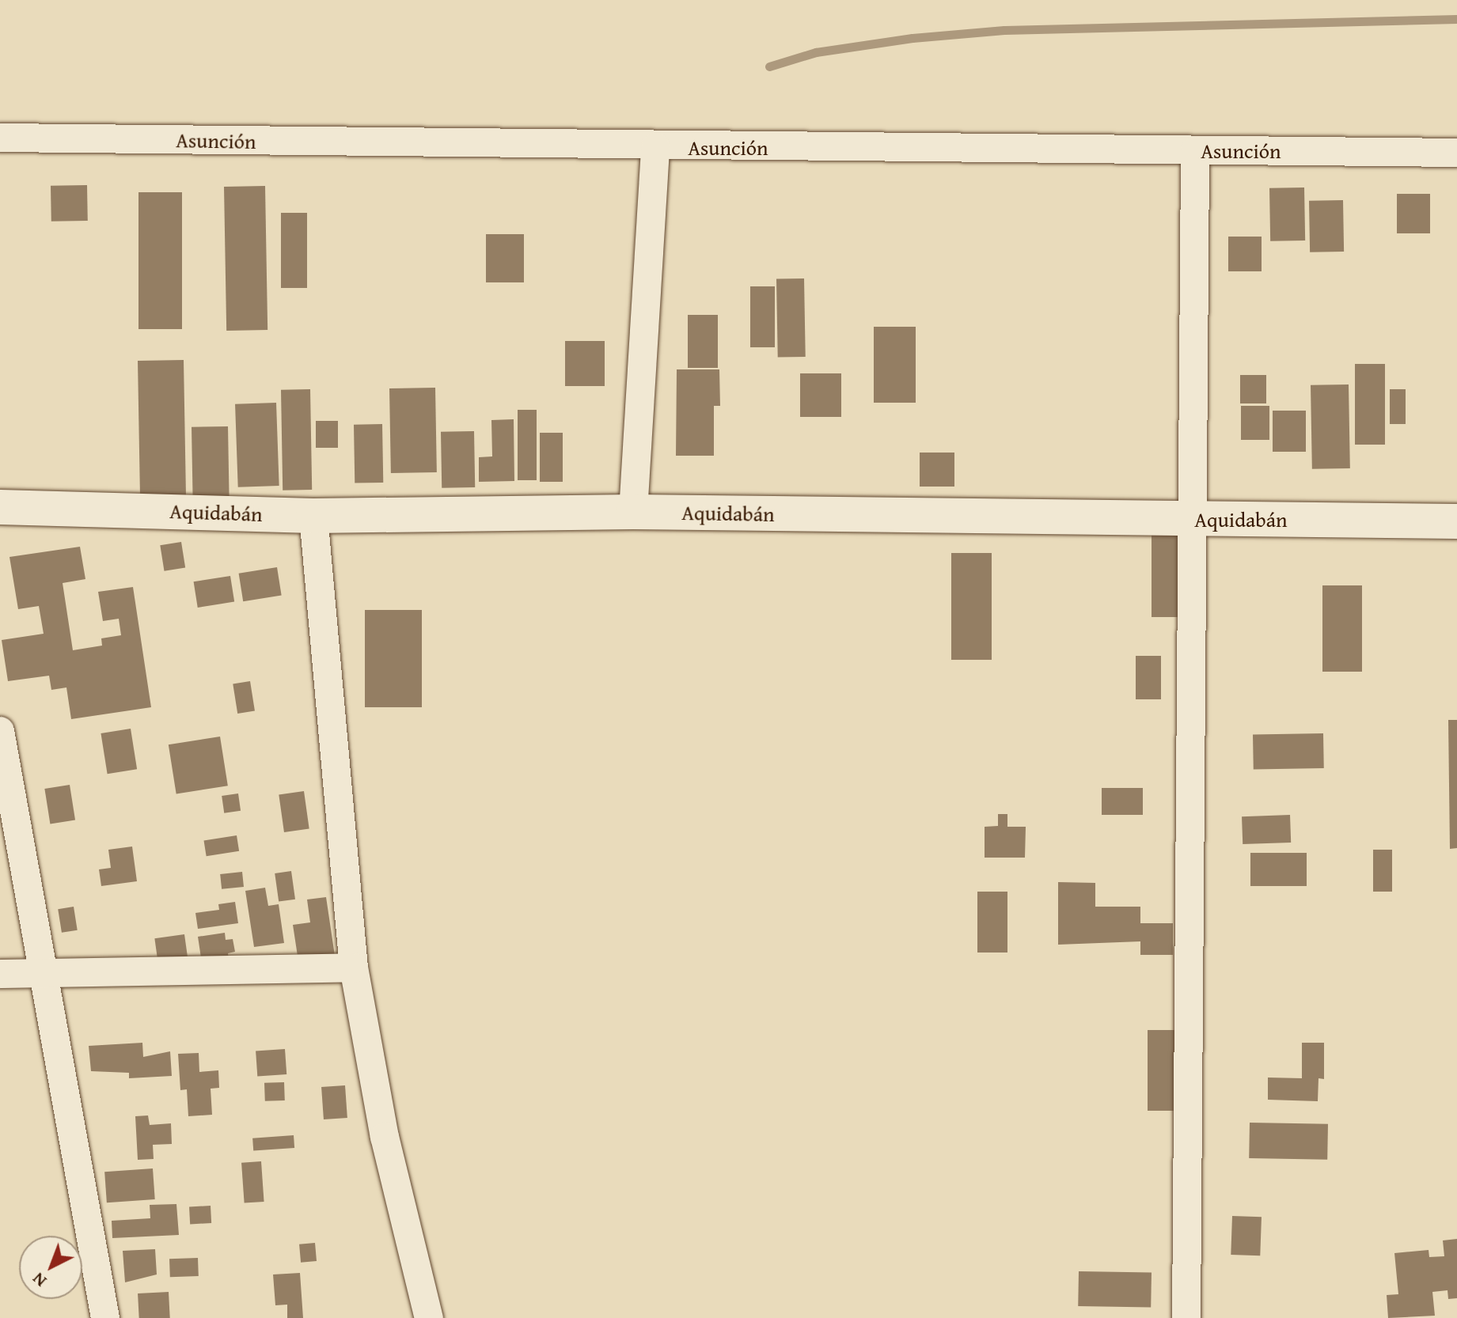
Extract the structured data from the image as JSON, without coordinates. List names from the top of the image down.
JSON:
{
  "streets": {
    "street": ["Asunción", "Aquidabán"]
  },
  "north": "bottom left"
}
